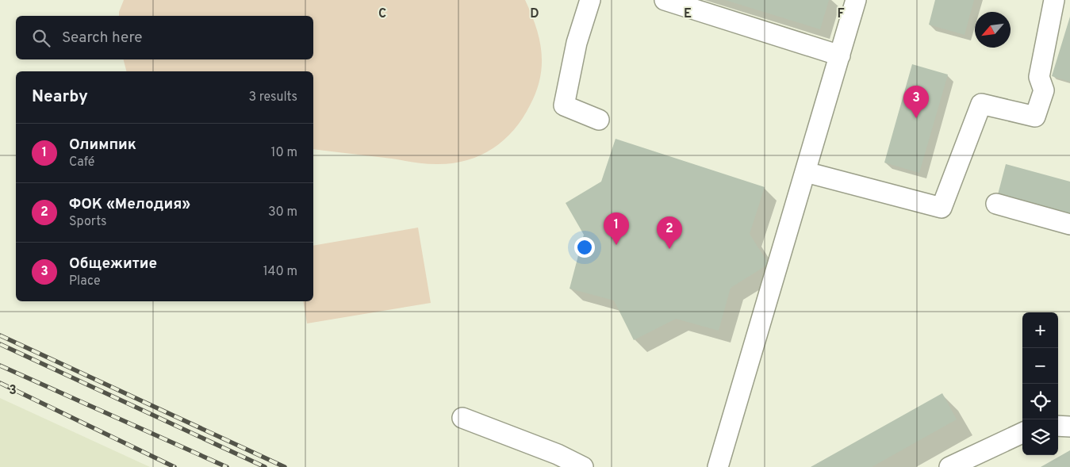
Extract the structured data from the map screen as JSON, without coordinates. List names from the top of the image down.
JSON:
{
  "north": "bottom left",
  "page": {
    "search": "Search here",
    "heading": ["Nearby", "3 results"],
    "pins": ["3", "1", "2"],
    "list": [
      {
        "mark": "1",
        "name": "Олимпик",
        "note": "Café",
        "value": "10 m"
      },
      {
        "mark": "2",
        "name": "ФОК «Мелодия»",
        "note": "Sports",
        "value": "30 m"
      },
      {
        "mark": "3",
        "name": "Общежитие",
        "note": "Place",
        "value": "140 m"
      }
    ],
    "map_buttons": ["+", "−"]
  },
  "grid": {
    "columns": [
      "C",
      "D",
      "E",
      "F"
    ],
    "rows": ["3"]
  }
}
